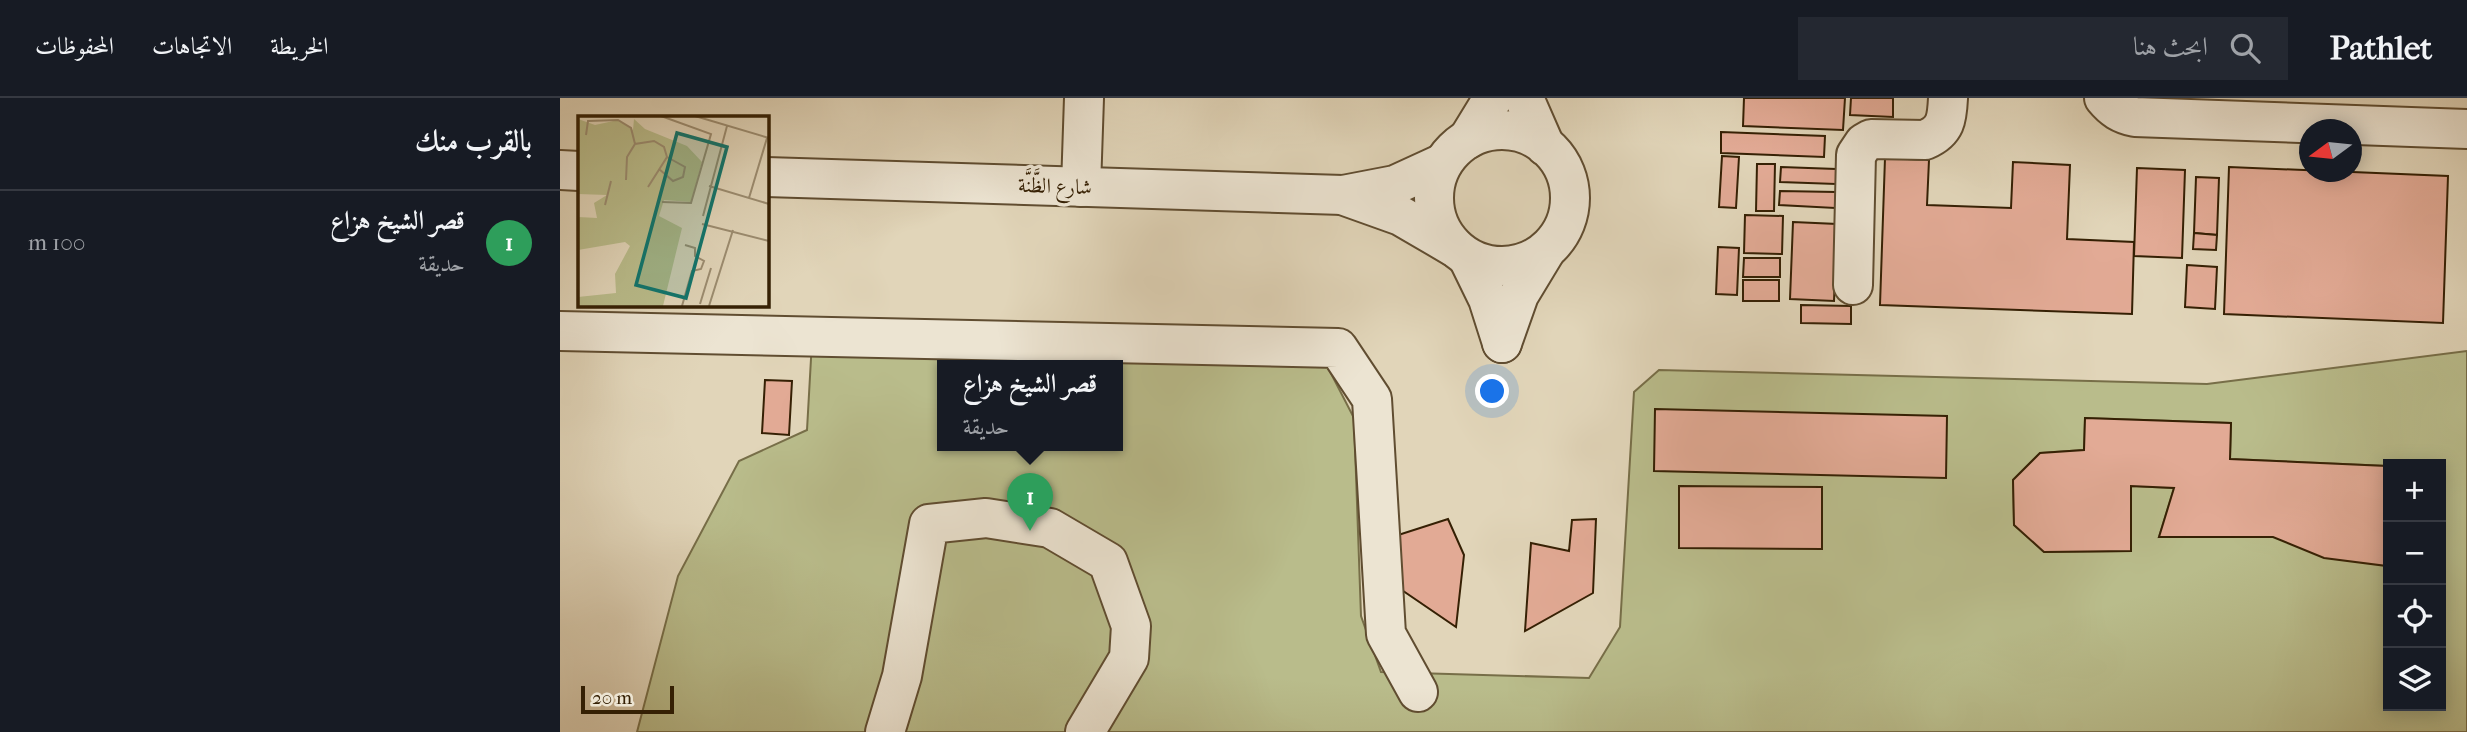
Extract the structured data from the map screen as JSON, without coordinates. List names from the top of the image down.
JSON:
{
  "streets": {
    "street": ["شارع الظَّنَّة"]
  },
  "scale_bar": "20 m",
  "north": "left",
  "page": {
    "header": "Pathlet",
    "search": "ابحث هنا",
    "nav": ["الخريطة", "الاتجاهات", "المحفوظات"],
    "heading": "بالقرب منك",
    "list": [
      {
        "mark": "1",
        "name": "قصر الشيخ هزاع",
        "note": "حديقة",
        "value": "100 m"
      }
    ],
    "popup": ["قصر الشيخ هزاع", "حديقة"],
    "map_buttons": ["+", "−"],
    "pins": "1",
    "scale": "20 m"
  }
}
